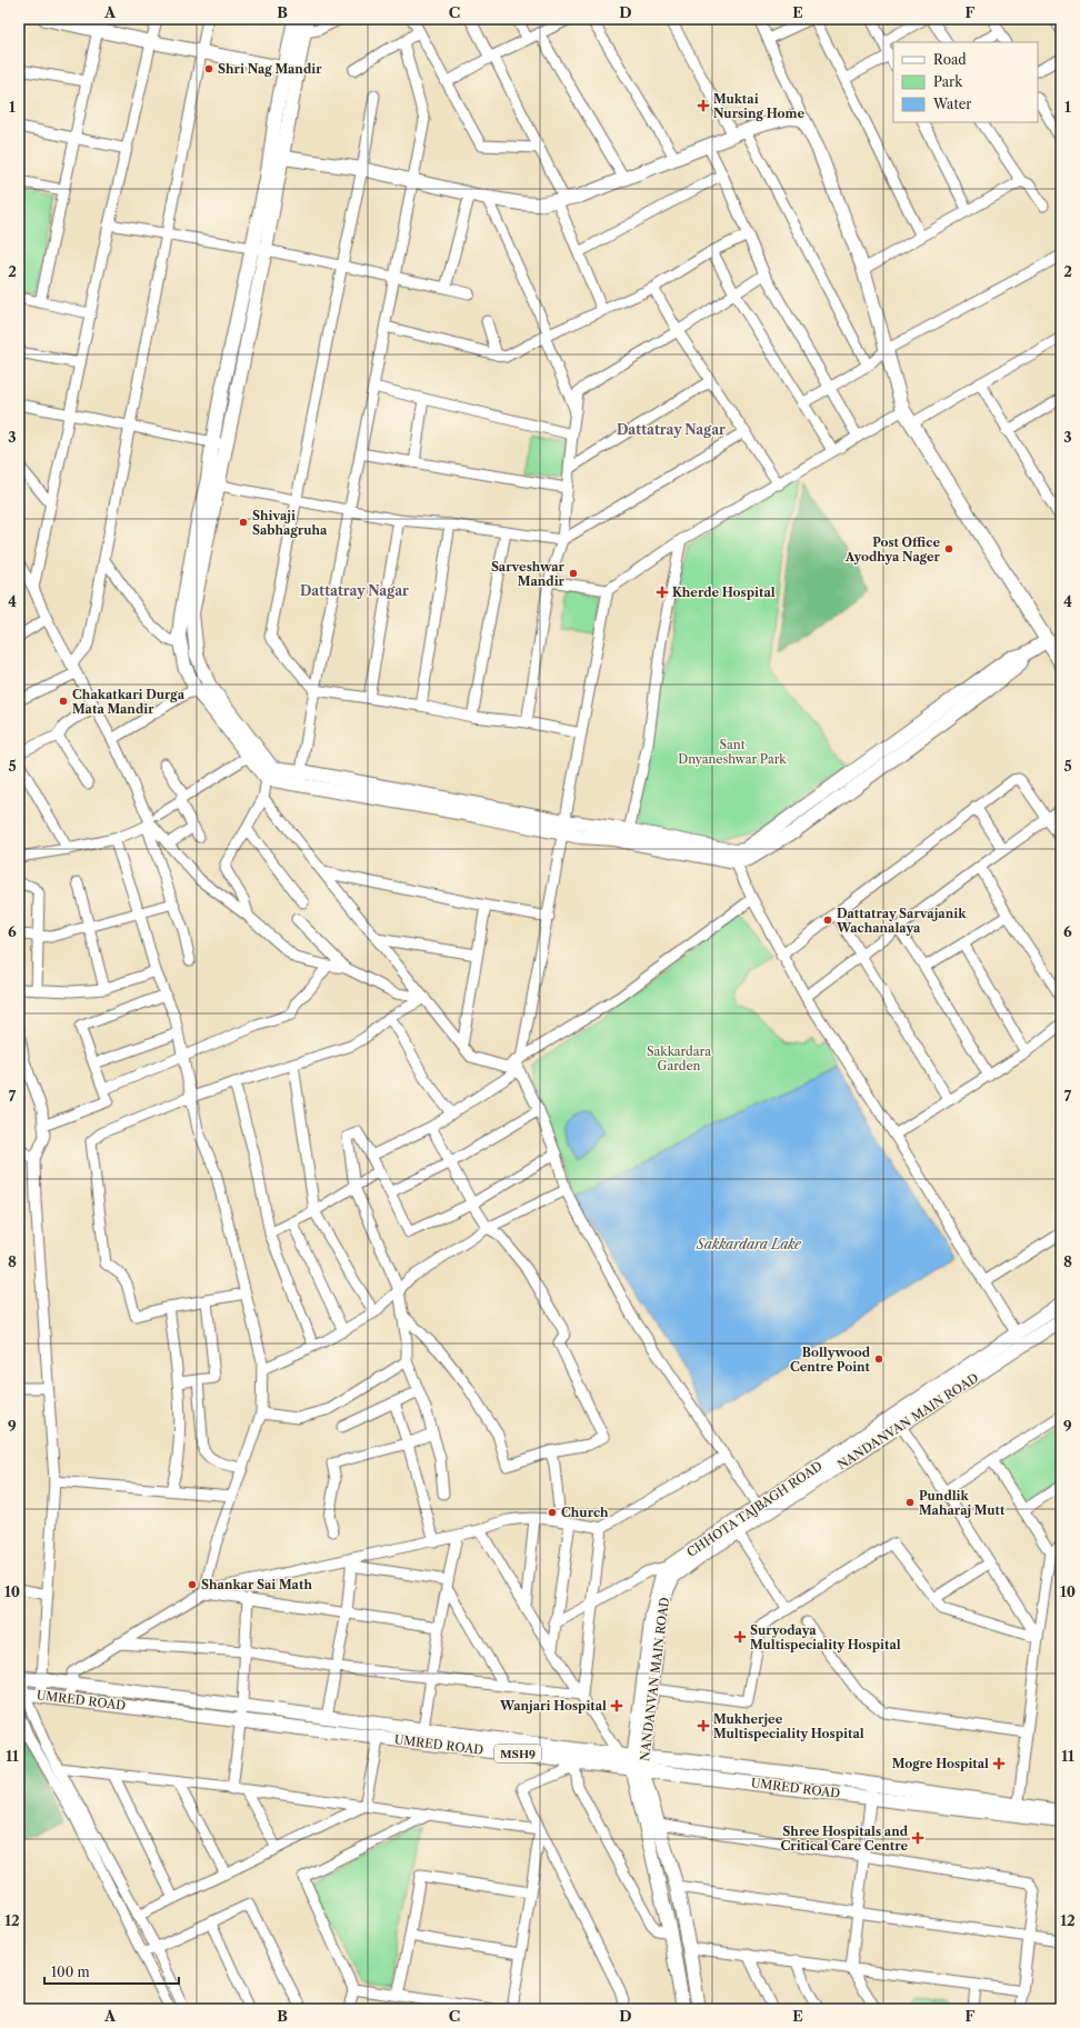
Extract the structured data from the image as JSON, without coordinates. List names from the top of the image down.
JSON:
{
  "streets": {
    "main road": [
      "NANDANVAN MAIN ROAD",
      "CHHOTA TAJBAGH ROAD",
      "UMRED ROAD",
      "MSH9"
    ]
  },
  "crossings": [
    ["NANDANVAN MAIN ROAD", "CHHOTA TAJBAGH ROAD"],
    ["NANDANVAN MAIN ROAD", "UMRED ROAD"]
  ],
  "districts": ["Dattatray Nagar", "Dattatray Nagar"],
  "water": ["Sakkardara Lake"],
  "parks": ["Sant Dnyaneshwar Park", "Sakkardara Garden"],
  "places": {
    "other": [
      "Shri Nag Mandir",
      "Shivaji Sabhagruha",
      "Post Office Ayodhya Nager",
      "Sarveshwar Mandir",
      "Chakatkari Durga Mata Mandir",
      "Dattatray Sarvajanik Wachanalaya",
      "Bollywood Centre Point",
      "Pundlik Maharaj Mutt",
      "Church",
      "Shankar Sai Math"
    ],
    "health": [
      "Muktai Nursing Home",
      "Kherde Hospital",
      "Suryodaya Multispeciality Hospital",
      "Wanjari Hospital",
      "Mukherjee Multispeciality Hospital",
      "Mogre Hospital",
      "Shree Hospitals and Critical Care Centre"
    ]
  },
  "legend": ["Road", "Park", "Water"],
  "scale_bar": "100 m",
  "grid": {
    "columns": [
      "A",
      "B",
      "C",
      "D",
      "E",
      "F"
    ],
    "rows": [
      "1",
      "2",
      "3",
      "4",
      "5",
      "6",
      "7",
      "8",
      "9",
      "10",
      "11",
      "12"
    ]
  }
}
